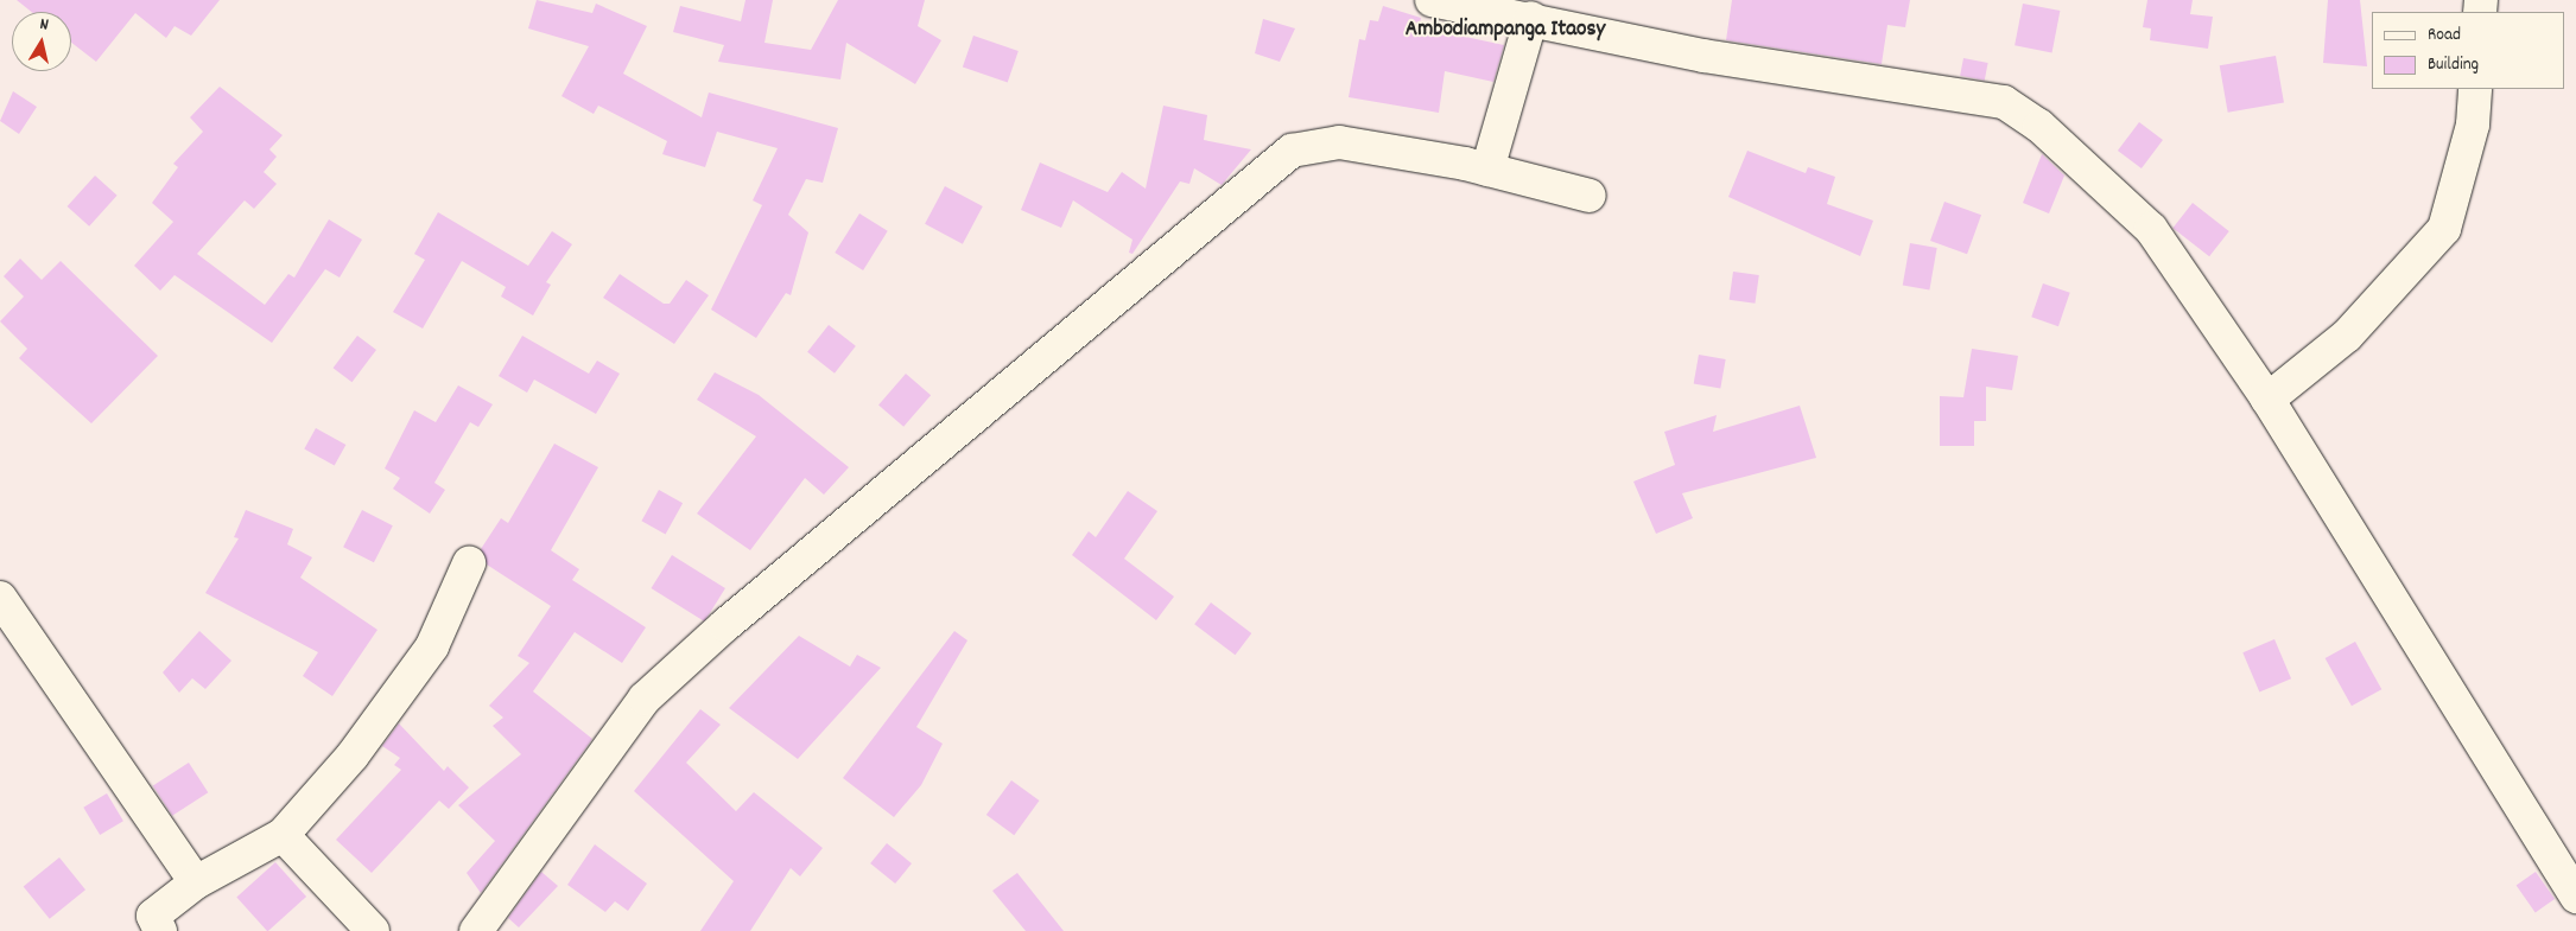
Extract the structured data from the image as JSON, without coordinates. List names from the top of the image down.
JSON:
{
  "districts": ["Ambodiampanga Itaosy"],
  "legend": ["Road", "Building"],
  "north": "top"
}
